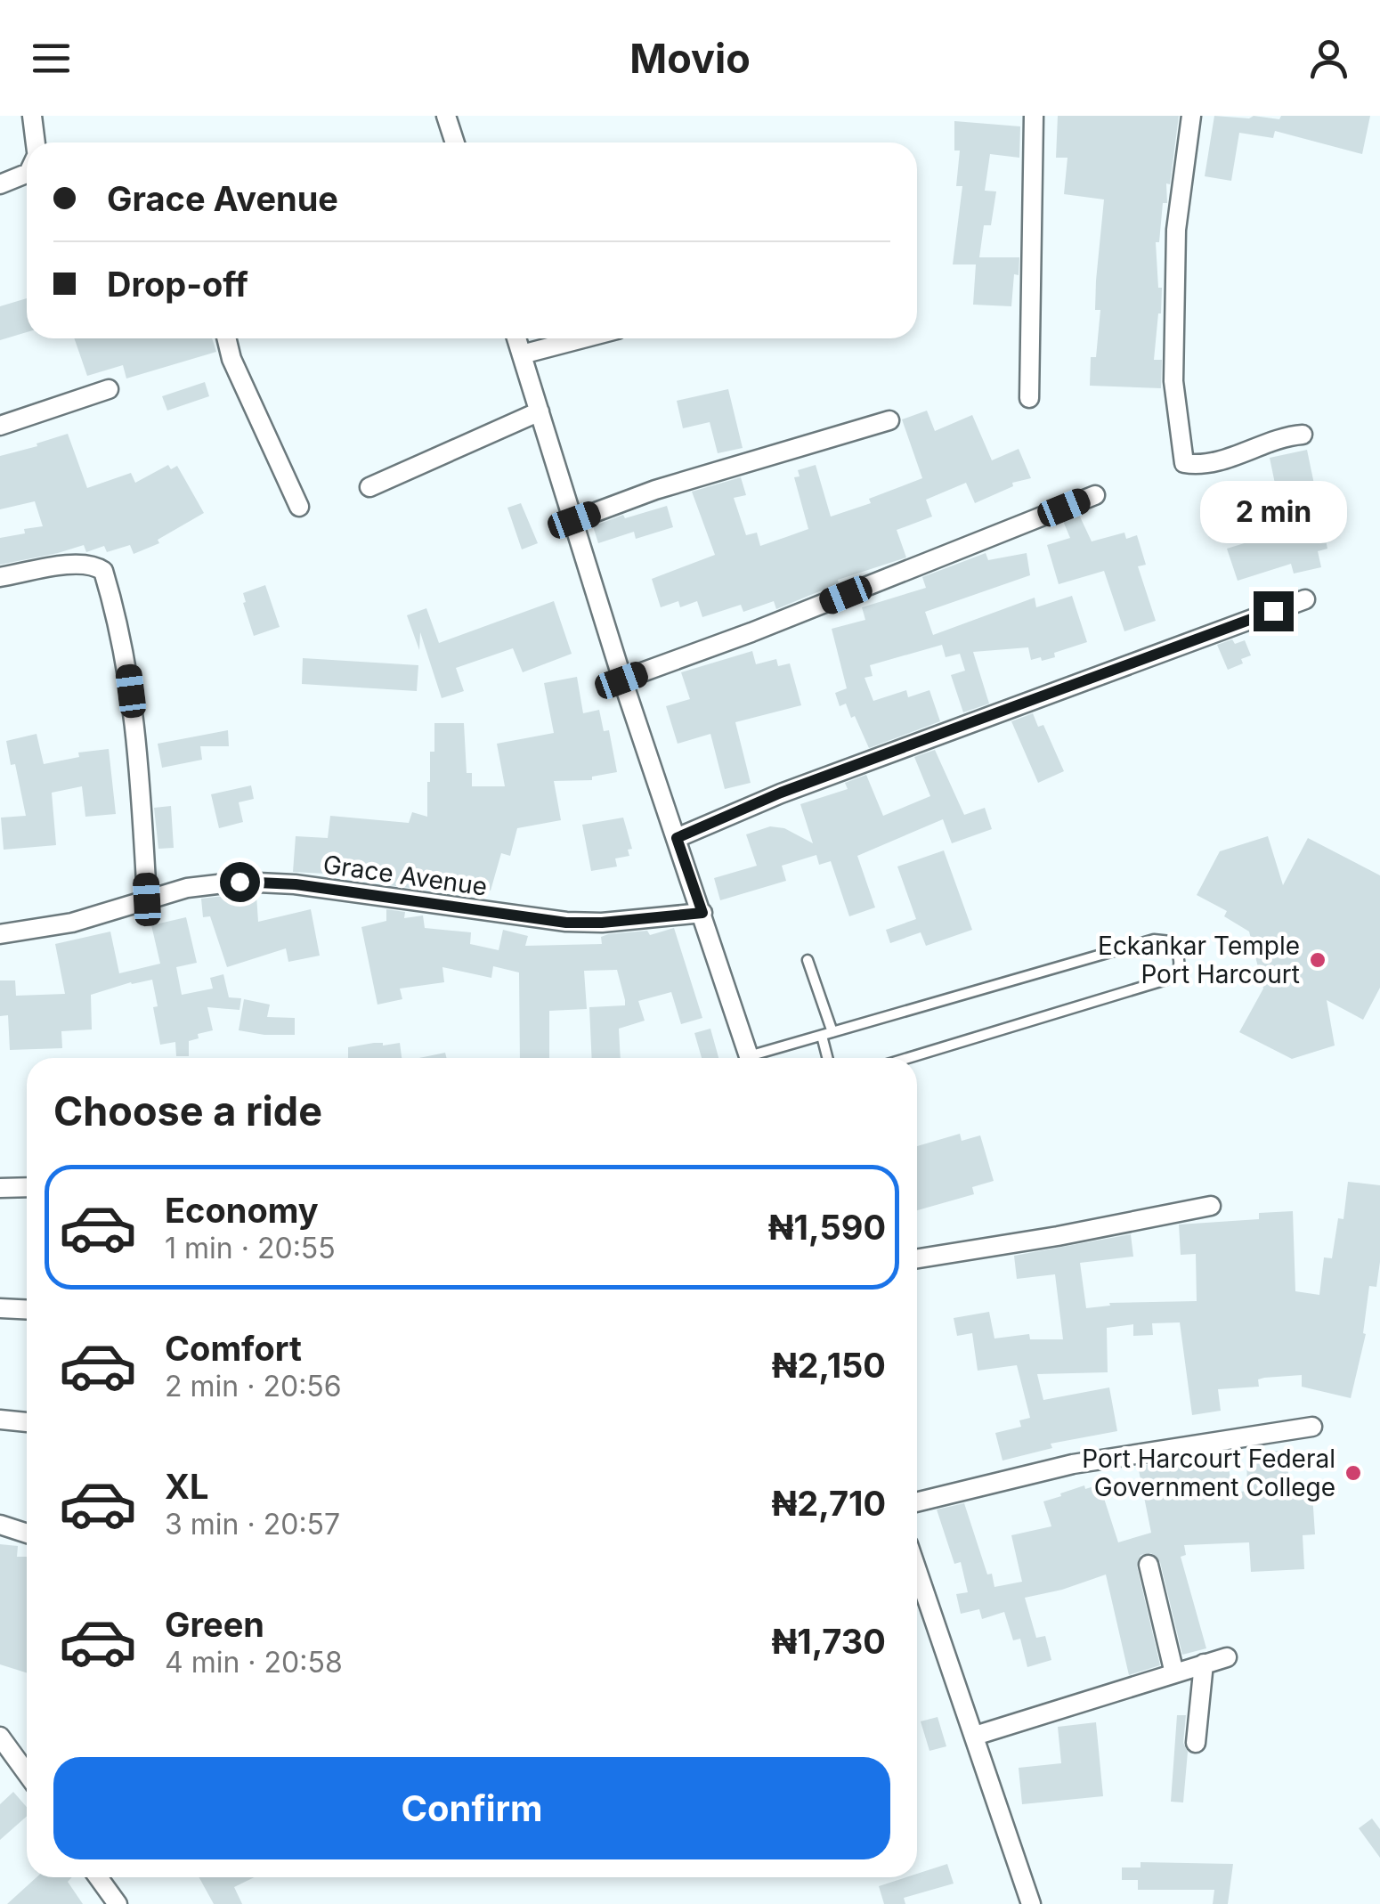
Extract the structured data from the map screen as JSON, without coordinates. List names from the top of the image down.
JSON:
{
  "streets": {
    "street": ["Grace Avenue"]
  },
  "places": ["Eckankar Temple Port Harcourt", "Port Harcourt Federal Government College"],
  "page": {
    "header": "Movio",
    "banner": ["Grace Avenue", "Drop-off"],
    "bubble": "2 min",
    "heading": "Choose a ride",
    "list": [
      {
        "name": "Economy",
        "note": "1 min · 20:55",
        "value": "₦1,590"
      },
      {
        "name": "Comfort",
        "note": "2 min · 20:56",
        "value": "₦2,150"
      },
      {
        "name": "XL",
        "note": "3 min · 20:57",
        "value": "₦2,710"
      },
      {
        "name": "Green",
        "note": "4 min · 20:58",
        "value": "₦1,730"
      }
    ],
    "buttons": "Confirm"
  }
}
